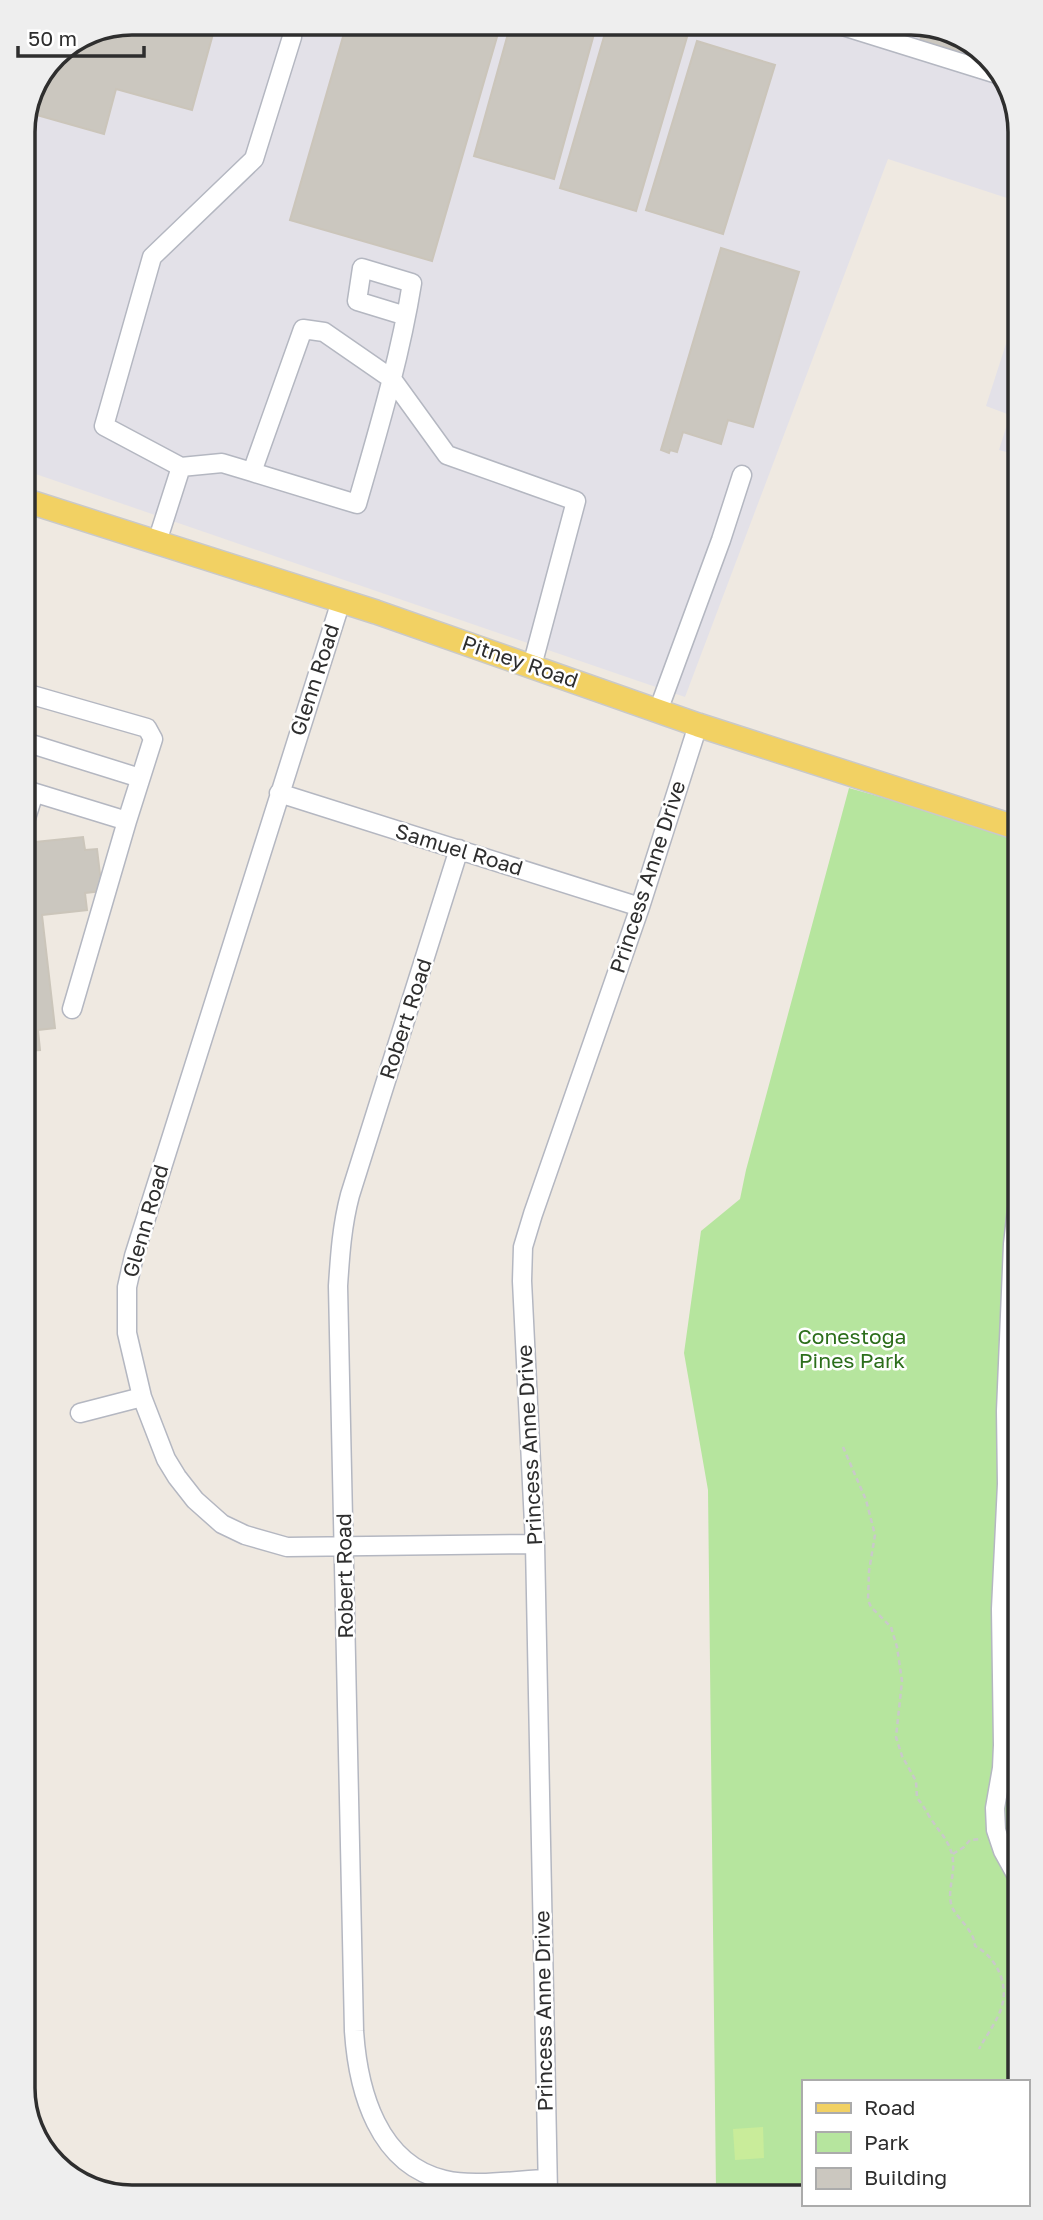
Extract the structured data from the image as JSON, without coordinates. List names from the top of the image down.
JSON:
{
  "streets": {
    "main road": ["Pitney Road"],
    "street": [
      "Glenn Road",
      "Samuel Road",
      "Princess Anne Drive",
      "Robert Road"
    ]
  },
  "crossings": [
    ["Pitney Road", "Glenn Road"],
    ["Pitney Road", "Princess Anne Drive"],
    ["Glenn Road", "Samuel Road"],
    ["Glenn Road", "Princess Anne Drive"],
    ["Glenn Road", "Robert Road"],
    ["Samuel Road", "Princess Anne Drive"],
    ["Samuel Road", "Robert Road"]
  ],
  "parks": ["Conestoga Pines Park"],
  "legend": ["Road", "Park", "Building"],
  "scale_bar": "50 m"
}
